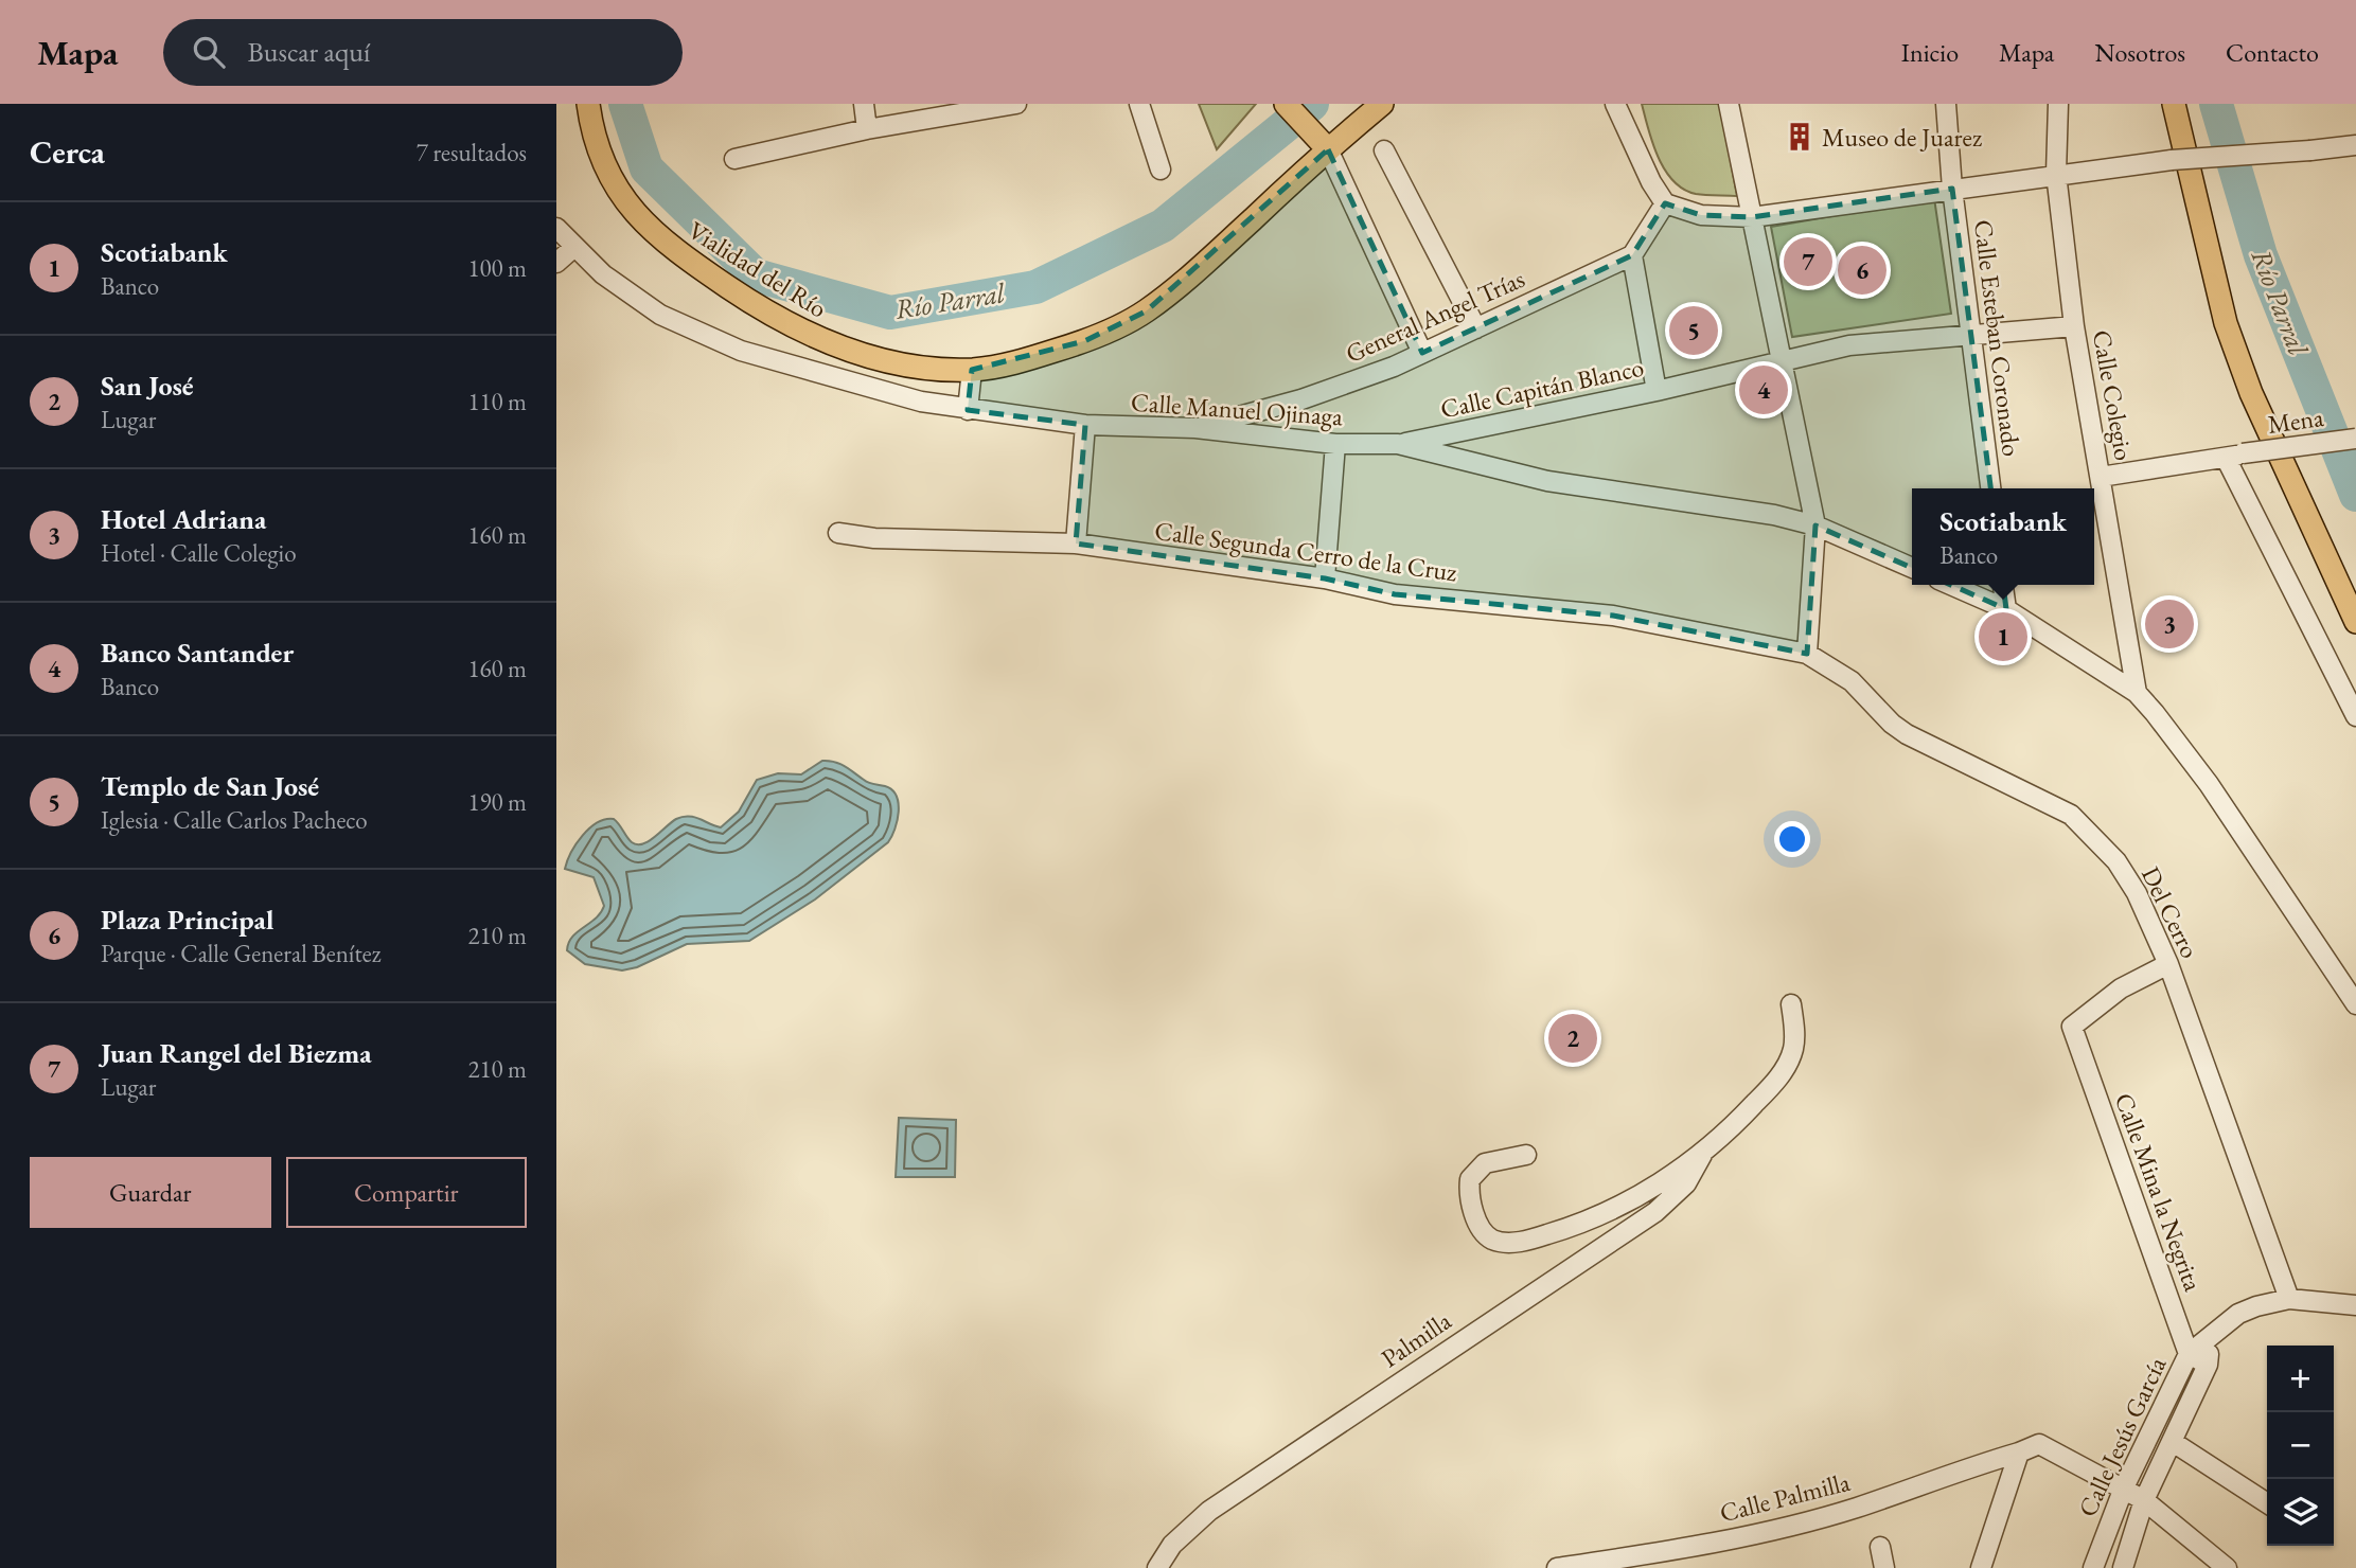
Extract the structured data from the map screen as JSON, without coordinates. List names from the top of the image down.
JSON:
{
  "streets": {
    "main road": ["Vialidad del Río"],
    "street": [
      "General Angel Trías",
      "Calle Esteban Coronado",
      "Calle Capitán Blanco",
      "Calle Colegio",
      "Calle Manuel Ojinaga",
      "Mena",
      "Calle Segunda Cerro de la Cruz",
      "Del Cerro",
      "Calle Mina la Negrita",
      "Palmilla",
      "Calle Jesús García",
      "Calle Palmilla"
    ]
  },
  "crossings": [
    ["General Angel Trías", "Calle Manuel Ojinaga"],
    ["Calle Esteban Coronado", "Calle Capitán Blanco"],
    ["Calle Capitán Blanco", "Calle Colegio"],
    ["Calle Capitán Blanco", "Calle Manuel Ojinaga"],
    ["Calle Colegio", "Mena"],
    ["Calle Segunda Cerro de la Cruz", "Del Cerro"],
    ["Del Cerro", "Calle Mina la Negrita"],
    ["Del Cerro", "Calle Jesús García"],
    ["Calle Mina la Negrita", "Calle Jesús García"],
    ["Calle Jesús García", "Calle Palmilla"]
  ],
  "water": ["Río Parral"],
  "places": {
    "building": ["Museo de Juarez"]
  },
  "page": {
    "header": "Mapa",
    "search": "Buscar aquí",
    "nav": [
      "Inicio",
      "Mapa",
      "Nosotros",
      "Contacto"
    ],
    "heading": ["Cerca", "7 resultados"],
    "list": [
      {
        "mark": "1",
        "name": "Scotiabank",
        "note": "Banco",
        "value": "100 m"
      },
      {
        "mark": "2",
        "name": "San José",
        "note": "Lugar",
        "value": "110 m"
      },
      {
        "mark": "3",
        "name": "Hotel Adriana",
        "note": "Hotel · Calle Colegio",
        "value": "160 m"
      },
      {
        "mark": "4",
        "name": "Banco Santander",
        "note": "Banco",
        "value": "160 m"
      },
      {
        "mark": "5",
        "name": "Templo de San José",
        "note": "Iglesia · Calle Carlos Pacheco",
        "value": "190 m"
      },
      {
        "mark": "6",
        "name": "Plaza Principal",
        "note": "Parque · Calle General Benítez",
        "value": "210 m"
      },
      {
        "mark": "7",
        "name": "Juan Rangel del Biezma",
        "note": "Lugar",
        "value": "210 m"
      }
    ],
    "pins": [
      "7",
      "6",
      "5",
      "4",
      "3",
      "1",
      "2"
    ],
    "popup": ["Scotiabank", "Banco"],
    "buttons": ["Guardar", "Compartir"],
    "map_buttons": ["+", "−"]
  }
}
